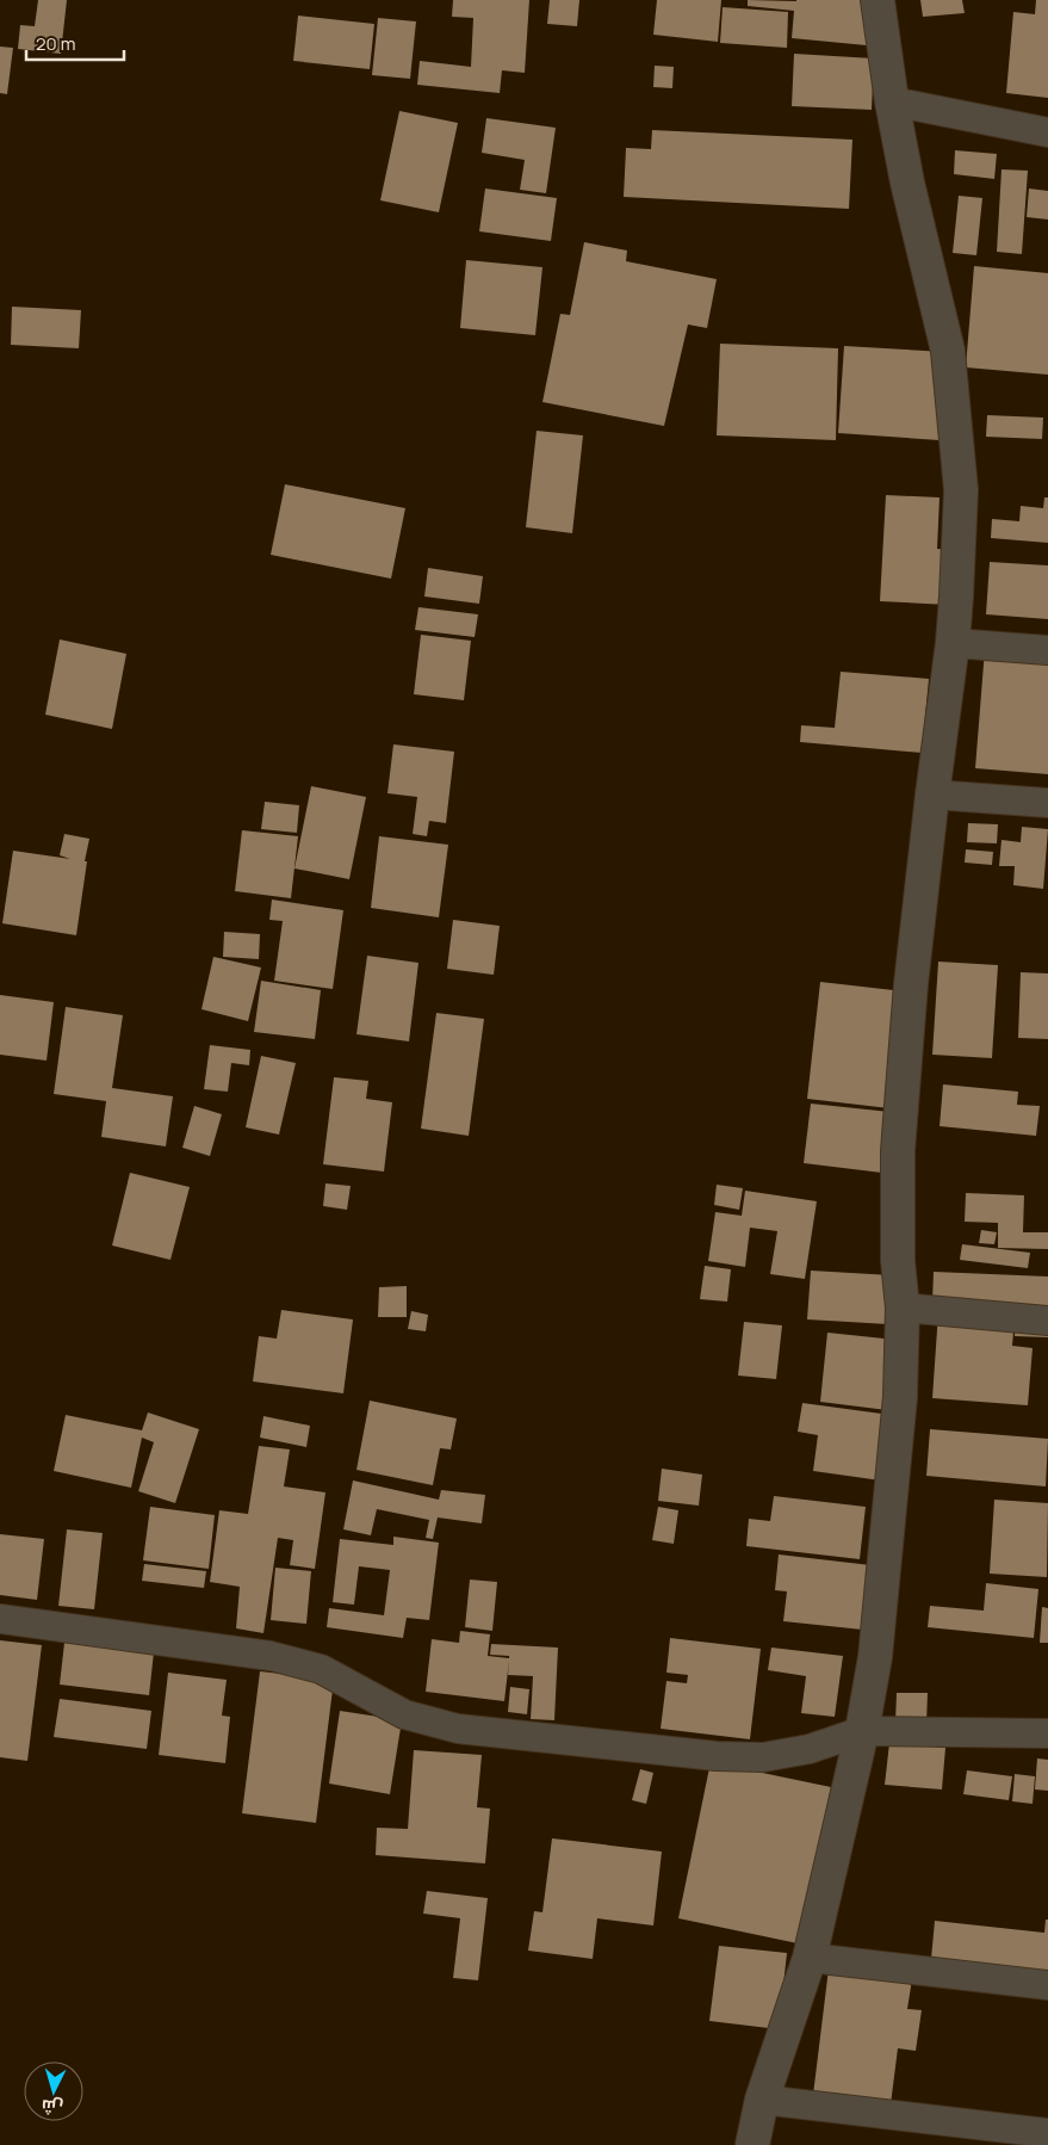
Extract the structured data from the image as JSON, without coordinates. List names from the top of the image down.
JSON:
{
  "scale_bar": "20 m",
  "north": "bottom"
}
